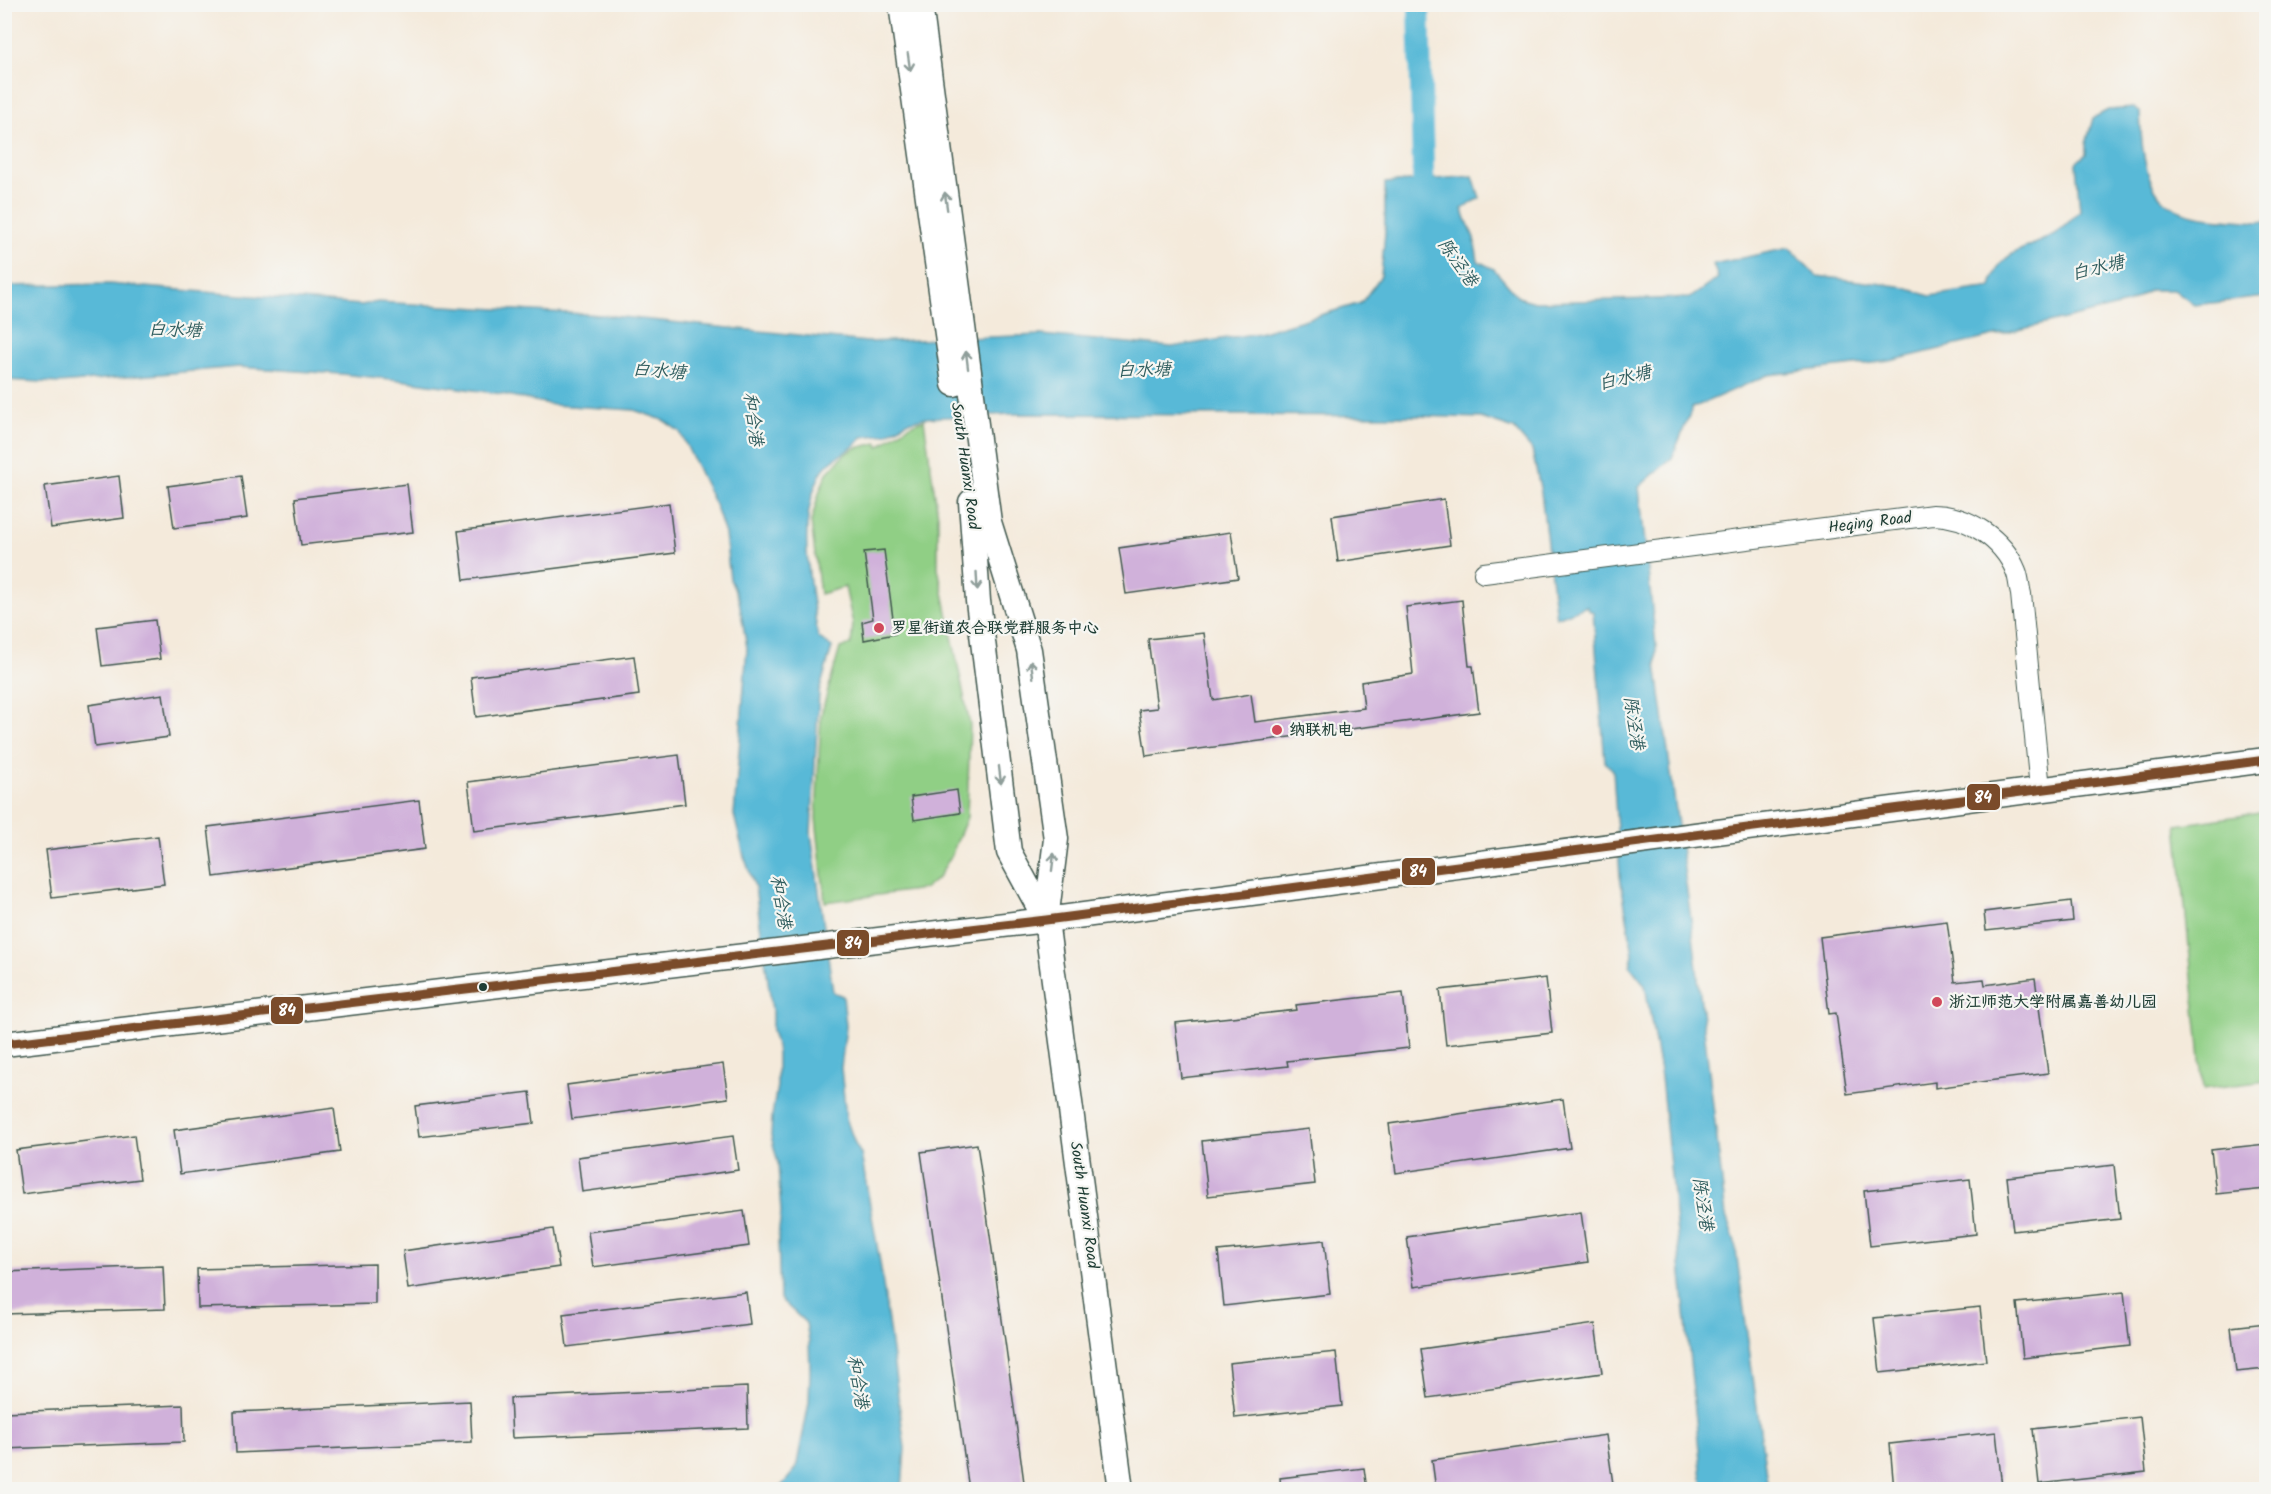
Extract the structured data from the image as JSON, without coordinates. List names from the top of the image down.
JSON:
{
  "streets": {
    "street": ["South Huanxi Road", "Heqing Road"]
  },
  "water": ["陈泾港", "白水塘", "和合港"],
  "places": ["罗星街道农合联党群服务中心", "纳联机电", "浙江师范大学附属嘉善幼儿园"],
  "lines": ["transit line 84"]
}
